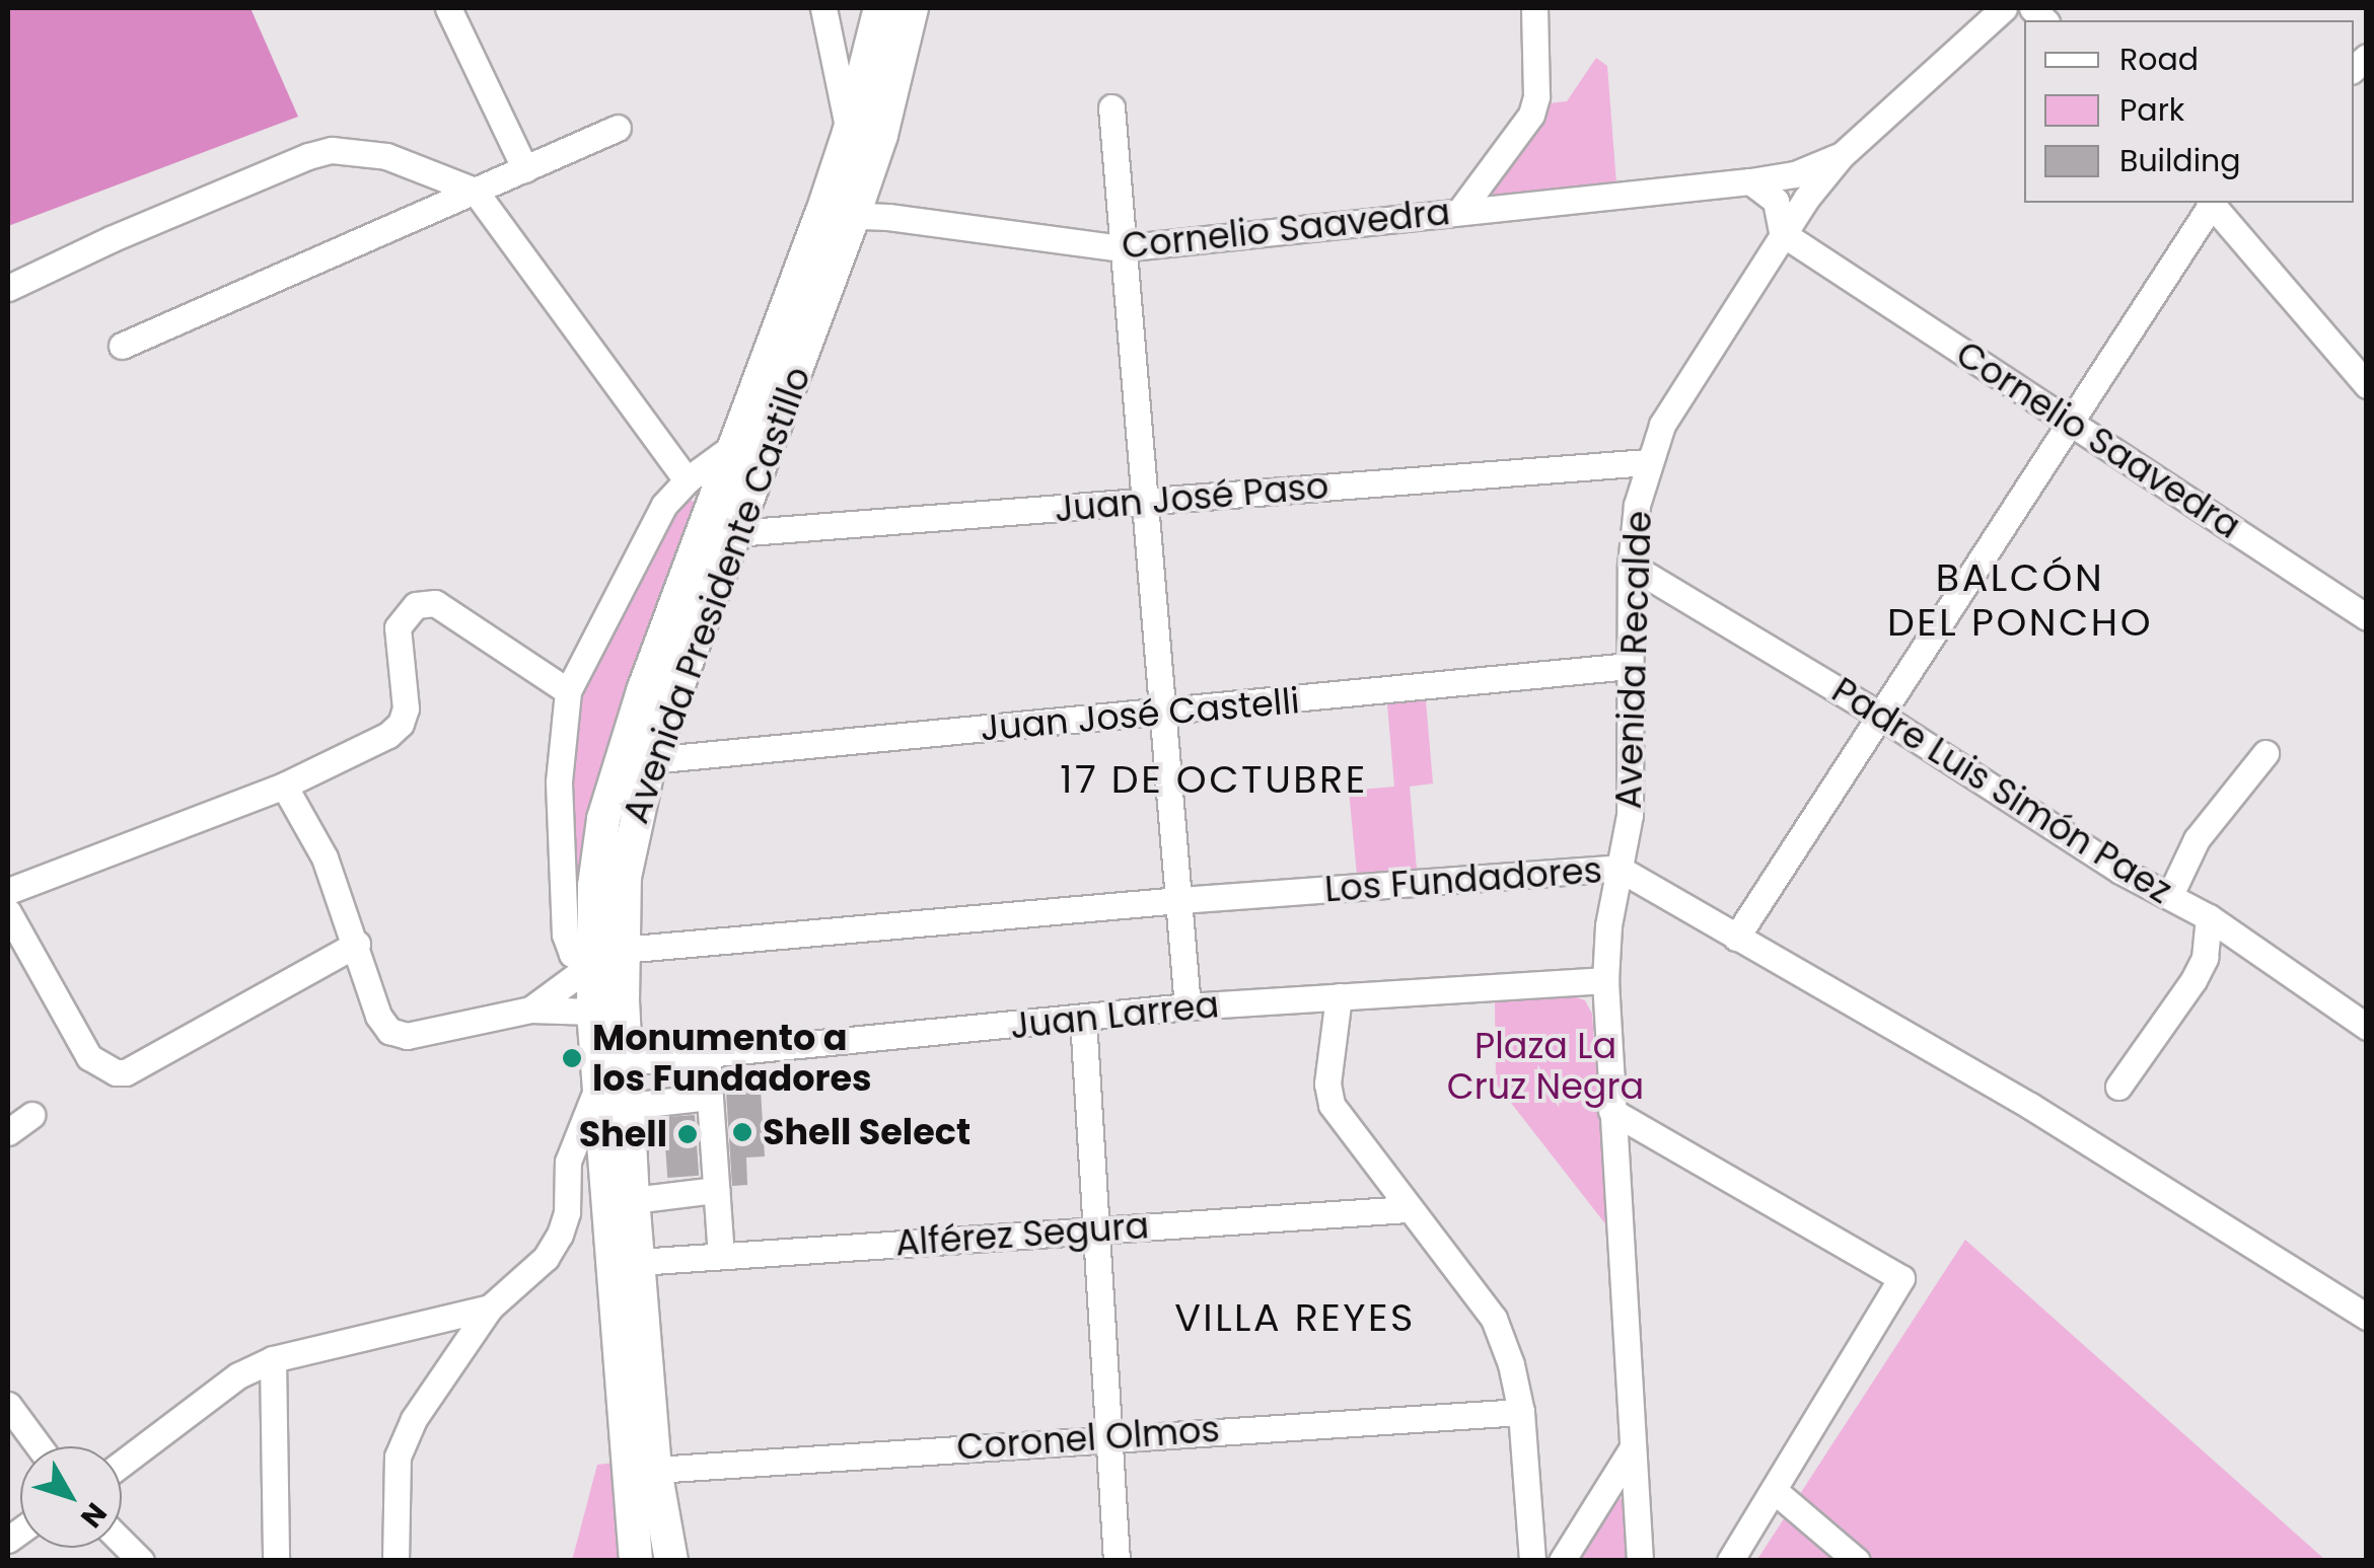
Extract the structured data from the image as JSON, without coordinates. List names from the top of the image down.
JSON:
{
  "streets": {
    "main road": ["Avenida Presidente Castillo"],
    "street": [
      "Cornelio Saavedra",
      "Juan José Paso",
      "Avenida Recalde",
      "Juan José Castelli",
      "Padre Luis Simón Paez",
      "Los Fundadores",
      "Juan Larrea",
      "Alférez Segura",
      "Coronel Olmos"
    ]
  },
  "crossings": [
    ["Cornelio Saavedra", "Avenida Presidente Castillo"],
    ["Cornelio Saavedra", "Avenida Recalde"],
    ["Juan José Paso", "Avenida Presidente Castillo"],
    ["Juan José Paso", "Avenida Recalde"],
    ["Avenida Presidente Castillo", "Juan José Castelli"],
    ["Avenida Presidente Castillo", "Los Fundadores"],
    ["Avenida Presidente Castillo", "Juan Larrea"],
    ["Avenida Presidente Castillo", "Alférez Segura"],
    ["Avenida Presidente Castillo", "Coronel Olmos"],
    ["Avenida Recalde", "Juan José Castelli"],
    ["Avenida Recalde", "Padre Luis Simón Paez"],
    ["Avenida Recalde", "Los Fundadores"],
    ["Avenida Recalde", "Juan Larrea"]
  ],
  "districts": ["BALCÓN DEL PONCHO", "17 DE OCTUBRE", "VILLA REYES"],
  "parks": ["Plaza La Cruz Negra"],
  "places": ["Monumento a los Fundadores", "Shell Select", "Shell"],
  "legend": ["Road", "Park", "Building"],
  "north": "bottom right"
}
